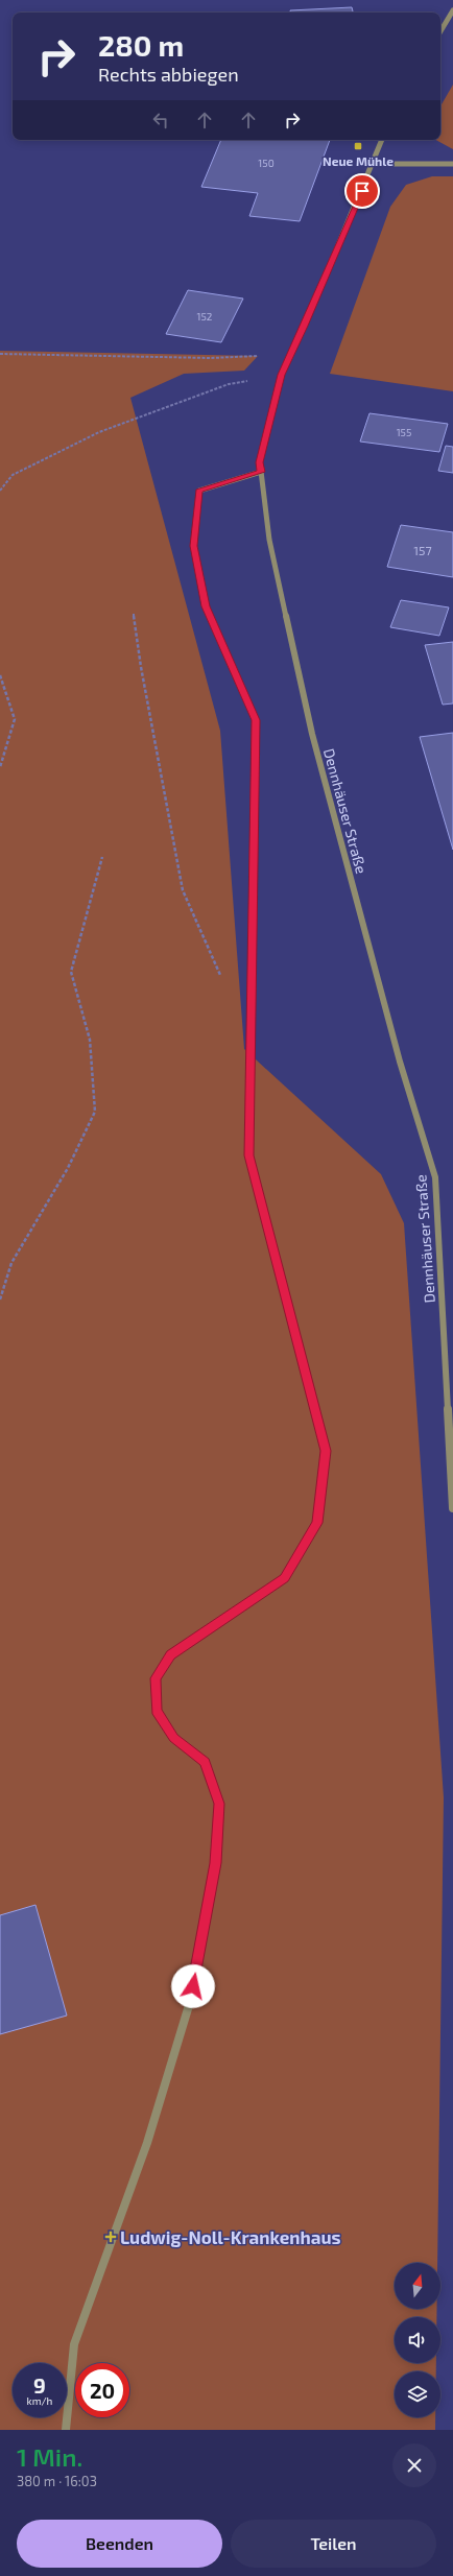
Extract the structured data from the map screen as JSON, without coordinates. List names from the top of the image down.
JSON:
{
  "streets": {
    "street": ["Dennhäuser Straße"]
  },
  "places": {
    "transit": ["Neue Mühle"],
    "health": ["Ludwig-Noll-Krankenhaus"]
  },
  "house_numbers": [
    "150",
    "152",
    "155",
    "157"
  ],
  "north": "top",
  "page": {
    "turn": ["280 m", "Rechts abbiegen"],
    "speed": "9 km/h",
    "limit": "20",
    "heading": ["1 Min.", "380 m · 16:03"],
    "buttons": ["Beenden", "Teilen"]
  }
}
